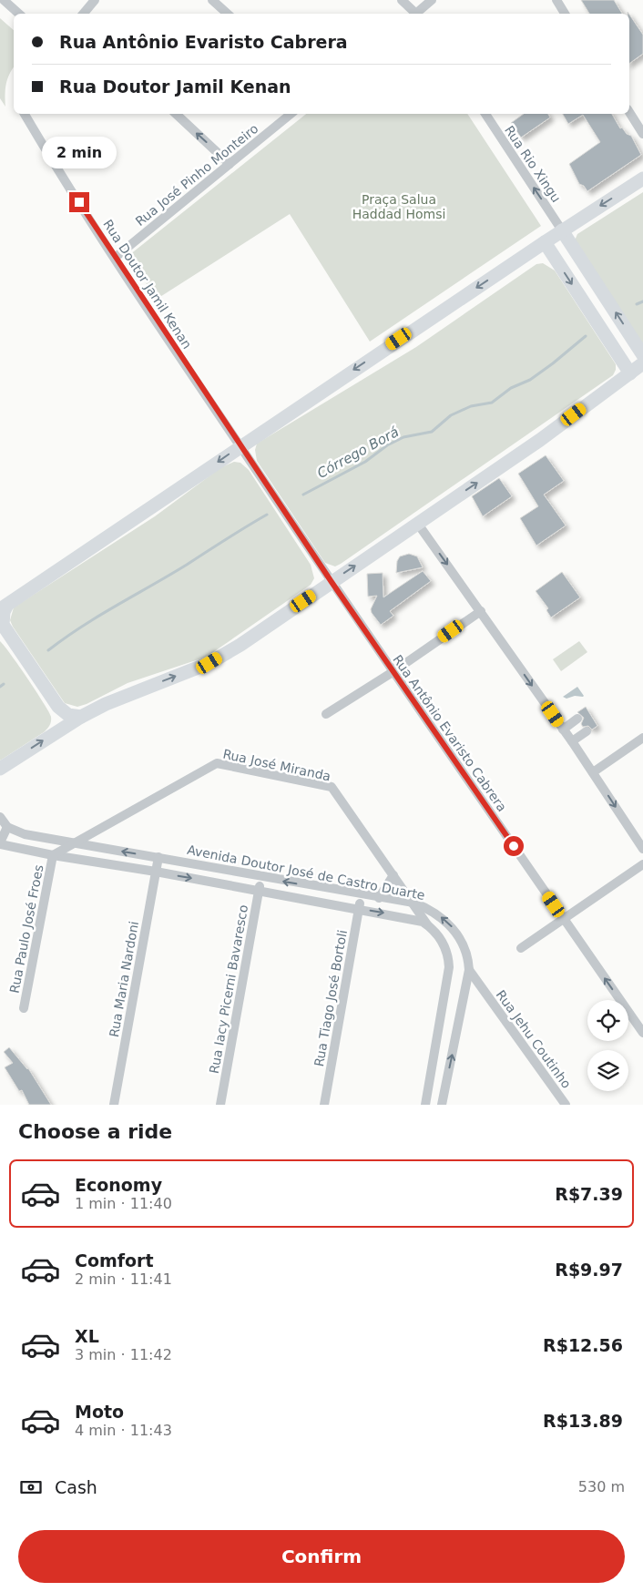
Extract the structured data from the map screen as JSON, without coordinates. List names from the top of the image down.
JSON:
{
  "streets": {
    "street": [
      "Rua Rio Xingu",
      "Rua José Pinho Monteiro",
      "Rua Doutor Jamil Kenan",
      "Rua Antônio Evaristo Cabrera",
      "Rua José Miranda",
      "Avenida Doutor José de Castro Duarte",
      "Rua Paulo José Froes",
      "Rua Maria Nardoni",
      "Rua Iacy Picerni Bavaresco",
      "Rua Tiago José Bortoli",
      "Rua Jehu Coutinho"
    ]
  },
  "crossings": [
    ["Rua José Pinho Monteiro", "Rua Doutor Jamil Kenan"],
    ["Rua Doutor Jamil Kenan", "Rua Antônio Evaristo Cabrera"],
    ["Rua José Miranda", "Avenida Doutor José de Castro Duarte"],
    ["Rua José Miranda", "Rua Paulo José Froes"],
    ["Avenida Doutor José de Castro Duarte", "Rua Paulo José Froes"],
    ["Avenida Doutor José de Castro Duarte", "Rua Maria Nardoni"],
    ["Avenida Doutor José de Castro Duarte", "Rua Iacy Picerni Bavaresco"],
    ["Avenida Doutor José de Castro Duarte", "Rua Tiago José Bortoli"],
    ["Avenida Doutor José de Castro Duarte", "Rua Jehu Coutinho"]
  ],
  "one_way": ["Rua Rio Xingu"],
  "water": ["Córrego Borá"],
  "parks": ["Praça Salua Haddad Homsi"],
  "page": {
    "banner": ["Rua Antônio Evaristo Cabrera", "Rua Doutor Jamil Kenan"],
    "bubble": "2 min",
    "heading": "Choose a ride",
    "list": [
      {
        "name": "Economy",
        "note": "1 min · 11:40",
        "value": "R$7.39"
      },
      {
        "name": "Comfort",
        "note": "2 min · 11:41",
        "value": "R$9.97"
      },
      {
        "name": "XL",
        "note": "3 min · 11:42",
        "value": "R$12.56"
      },
      {
        "name": "Moto",
        "note": "4 min · 11:43",
        "value": "R$13.89"
      }
    ],
    "pay": ["Cash", "530 m"],
    "buttons": "Confirm"
  }
}
